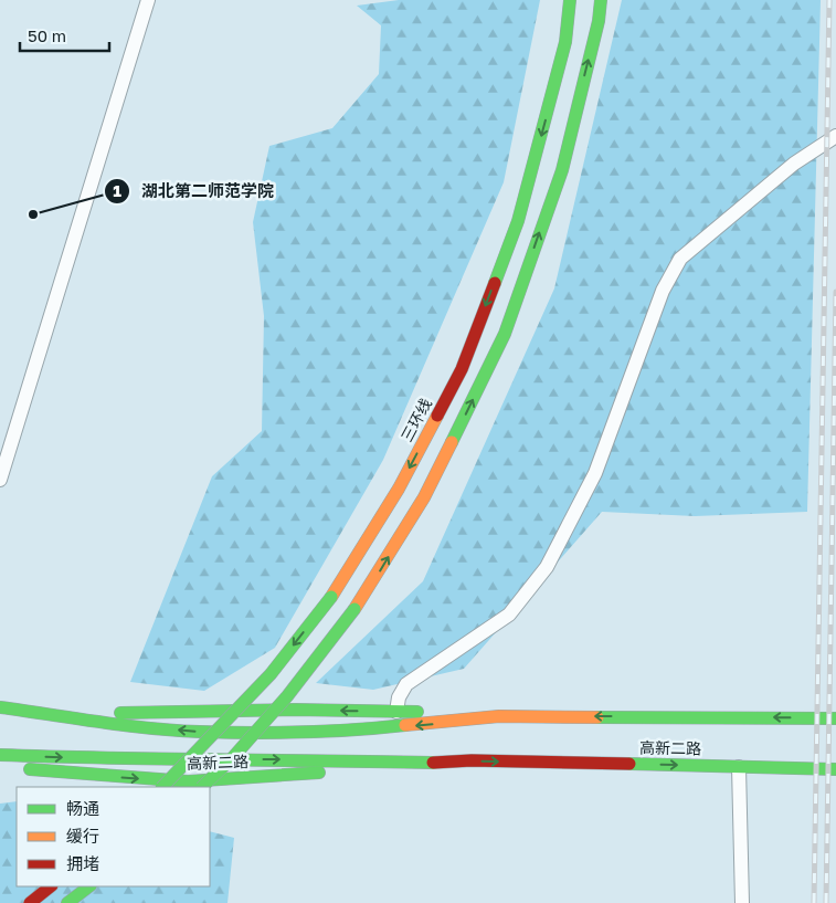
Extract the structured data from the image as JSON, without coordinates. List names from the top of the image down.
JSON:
{
  "streets": {
    "main road": ["三环线", "高新二路"]
  },
  "places": ["湖北第二师范学院"],
  "legend": ["畅通", "缓行", "拥堵"],
  "scale_bar": "50 m"
}
